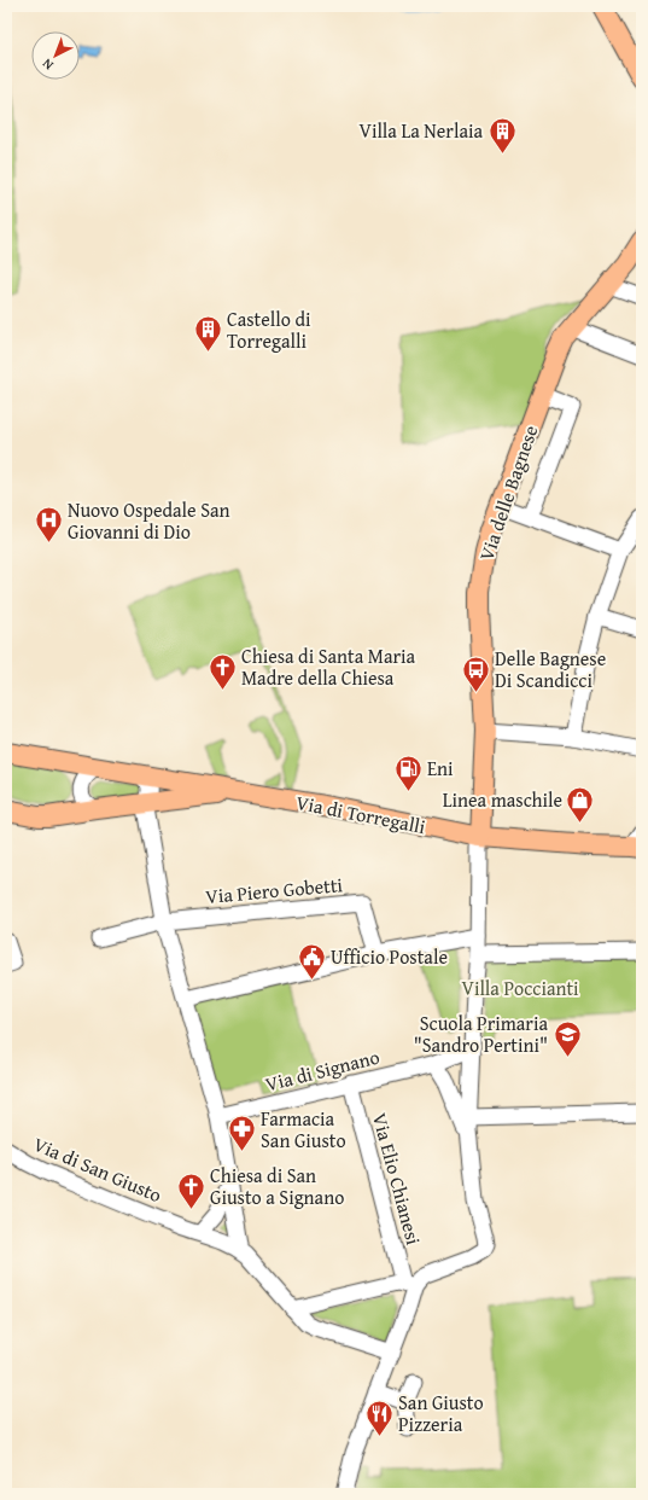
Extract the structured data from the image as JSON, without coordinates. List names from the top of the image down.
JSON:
{
  "streets": {
    "main road": ["Via delle Bagnese", "Via di Torregalli"],
    "street": [
      "Via Piero Gobetti",
      "Via di Signano",
      "Via di San Giusto",
      "Via Elio Chianesi"
    ]
  },
  "crossings": [
    ["Via delle Bagnese", "Via di Torregalli"],
    ["Via di Signano", "Via Elio Chianesi"]
  ],
  "parks": ["Villa Poccianti"],
  "places": {
    "building": ["Villa La Nerlaia", "Castello di Torregalli"],
    "hospital": ["Nuovo Ospedale San Giovanni di Dio"],
    "church": ["Chiesa di Santa Maria Madre della Chiesa", "Chiesa di San Giusto a Signano"],
    "bus stop": ["Delle Bagnese Di Scandicci"],
    "fuel station": ["Eni"],
    "shop": ["Linea maschile"],
    "public building": ["Ufficio Postale"],
    "school or university": ["Scuola Primaria \"Sandro Pertini\""],
    "pharmacy": ["Farmacia San Giusto"],
    "restaurant": ["San Giusto Pizzeria"]
  },
  "north": "bottom left"
}
